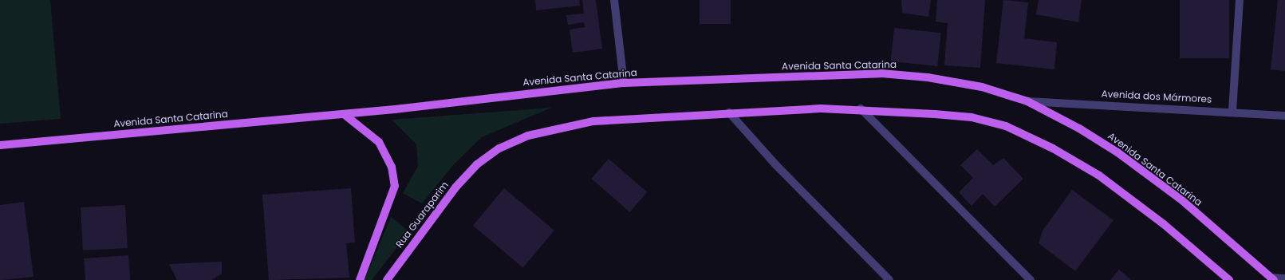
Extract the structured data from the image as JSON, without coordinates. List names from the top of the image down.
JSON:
{
  "streets": {
    "main road": ["Avenida Santa Catarina", "Rua Guaraparim"],
    "street": ["Avenida dos Mármores"]
  },
  "crossings": [
    ["Avenida Santa Catarina", "Avenida dos Mármores"]
  ]
}
